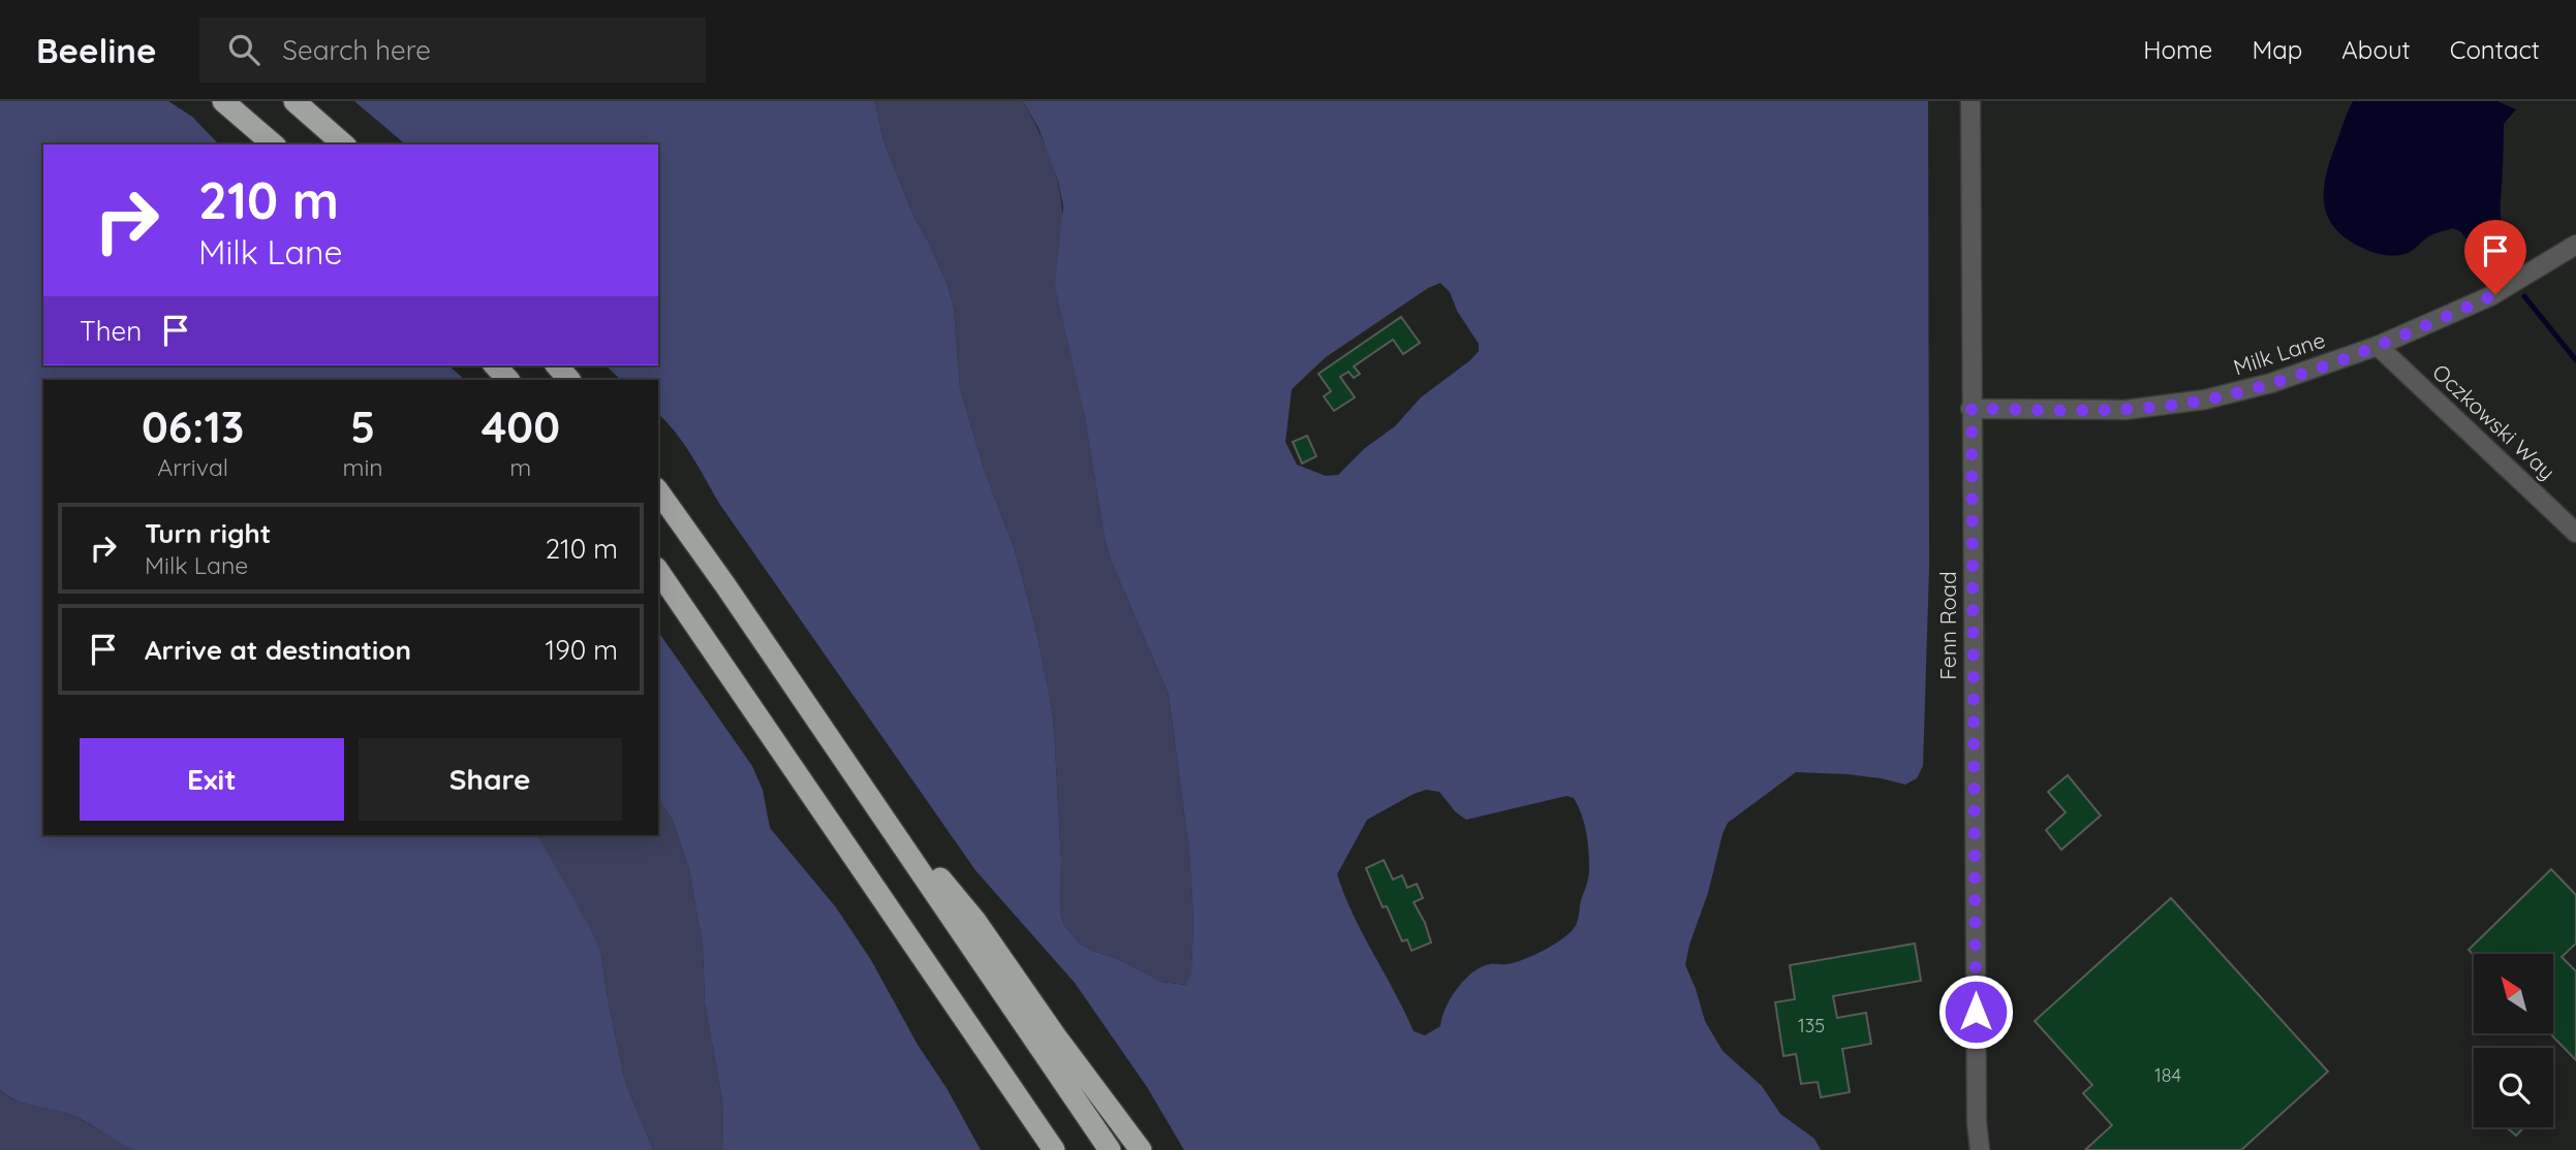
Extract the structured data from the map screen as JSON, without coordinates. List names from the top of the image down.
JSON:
{
  "streets": {
    "street": ["Milk Lane", "Oczkowski Way", "Fenn Road"]
  },
  "crossings": [
    ["Milk Lane", "Oczkowski Way"],
    ["Milk Lane", "Fenn Road"]
  ],
  "house_numbers": ["135", "184"],
  "north": "top left",
  "page": {
    "header": "Beeline",
    "search": "Search here",
    "nav": [
      "Home",
      "Map",
      "About",
      "Contact"
    ],
    "turn": ["210 m", "Milk Lane"],
    "then": "Then",
    "eta": [
      "06:13",
      "Arrival",
      "5",
      "min",
      "400",
      "m"
    ],
    "list": [
      {
        "name": "Turn right",
        "note": "Milk Lane",
        "value": "210 m"
      },
      {
        "name": "Arrive at destination",
        "value": "190 m"
      }
    ],
    "buttons": ["Exit", "Share"]
  }
}
